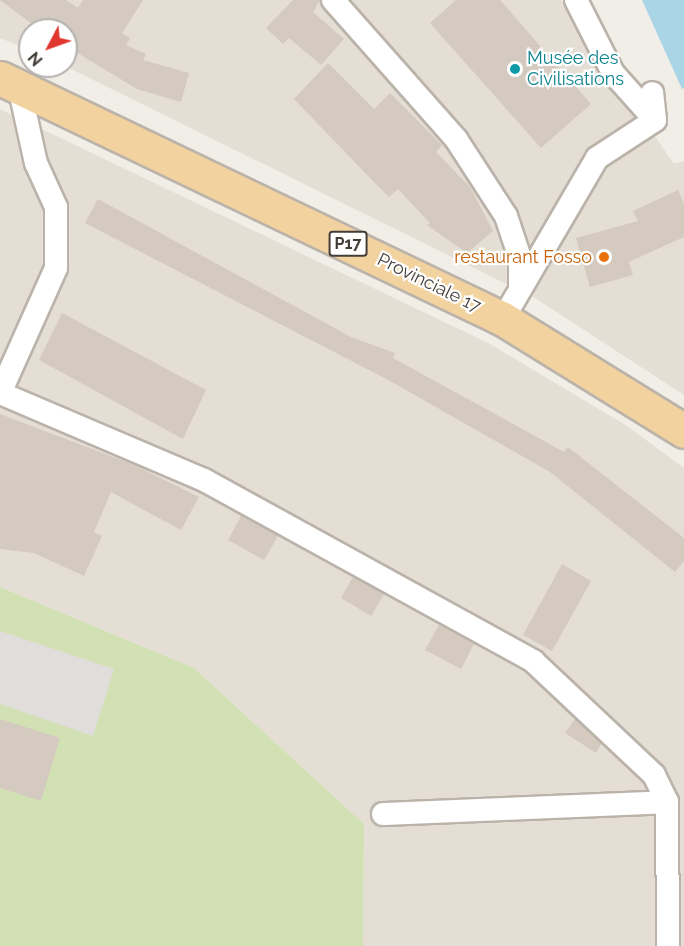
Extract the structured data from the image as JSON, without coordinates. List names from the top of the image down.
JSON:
{
  "streets": {
    "main road": ["P17", "Provinciale 17"]
  },
  "places": ["Musée des Civilisations", "restaurant Fosso"],
  "north": "bottom left"
}
